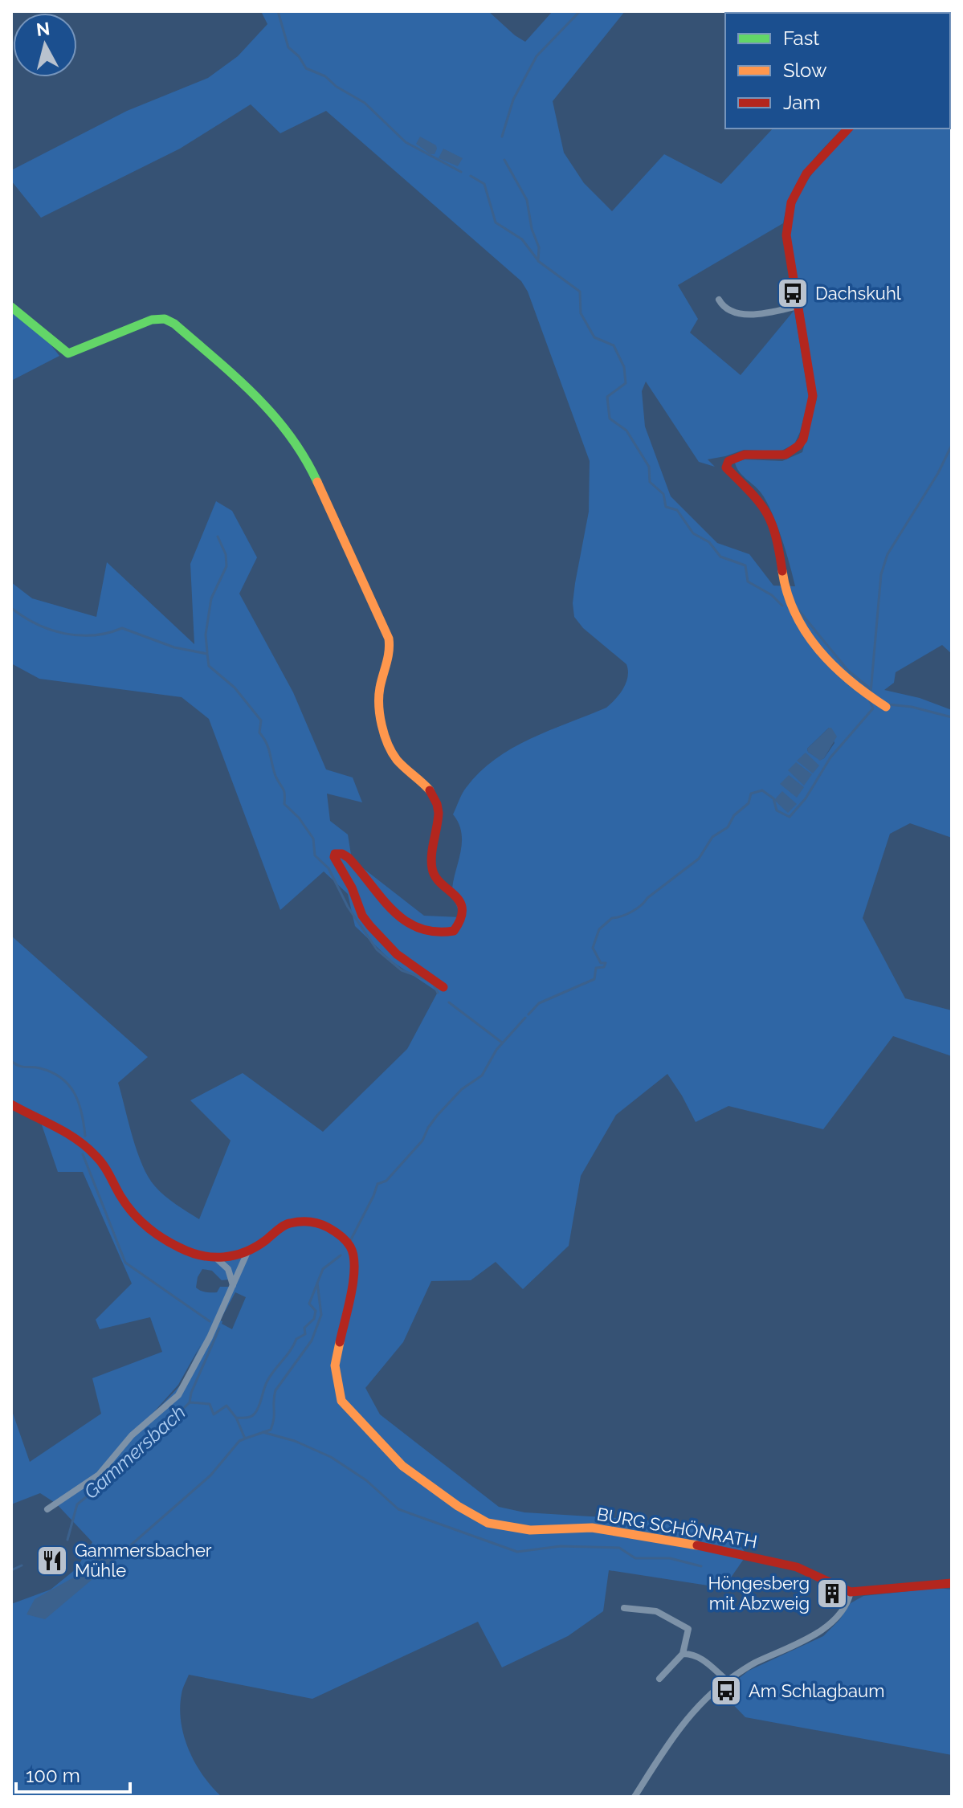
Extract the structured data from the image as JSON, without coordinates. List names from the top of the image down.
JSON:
{
  "streets": {
    "street": ["BURG SCHÖNRATH"]
  },
  "water": ["Gammersbach"],
  "places": {
    "bus stop": ["Dachskuhl", "Am Schlagbaum"],
    "restaurant": ["Gammersbacher Mühle"],
    "building": ["Höngesberg mit Abzweig"]
  },
  "legend": ["Fast", "Slow", "Jam"],
  "scale_bar": "100 m",
  "north": "top"
}
